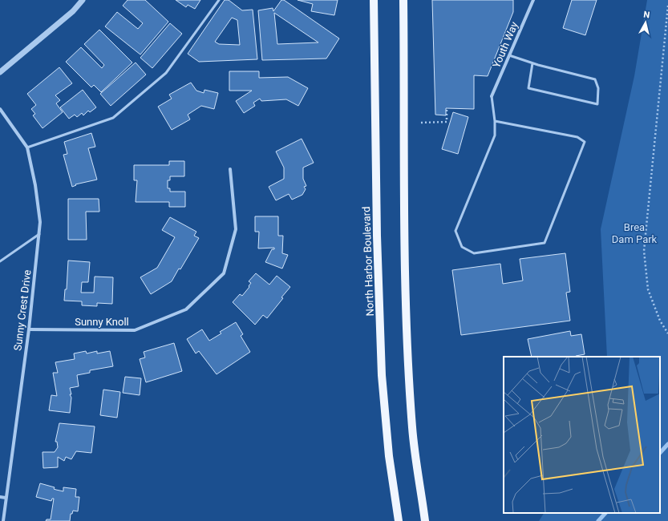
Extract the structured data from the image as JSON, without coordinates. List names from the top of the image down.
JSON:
{
  "streets": {
    "main road": ["North Harbor Boulevard"],
    "street": ["Youth Way", "Sunny Crest Drive", "Sunny Knoll"]
  },
  "crossings": [
    ["Sunny Crest Drive", "Sunny Knoll"]
  ],
  "parks": ["Brea Dam Park"],
  "north": "top"
}
